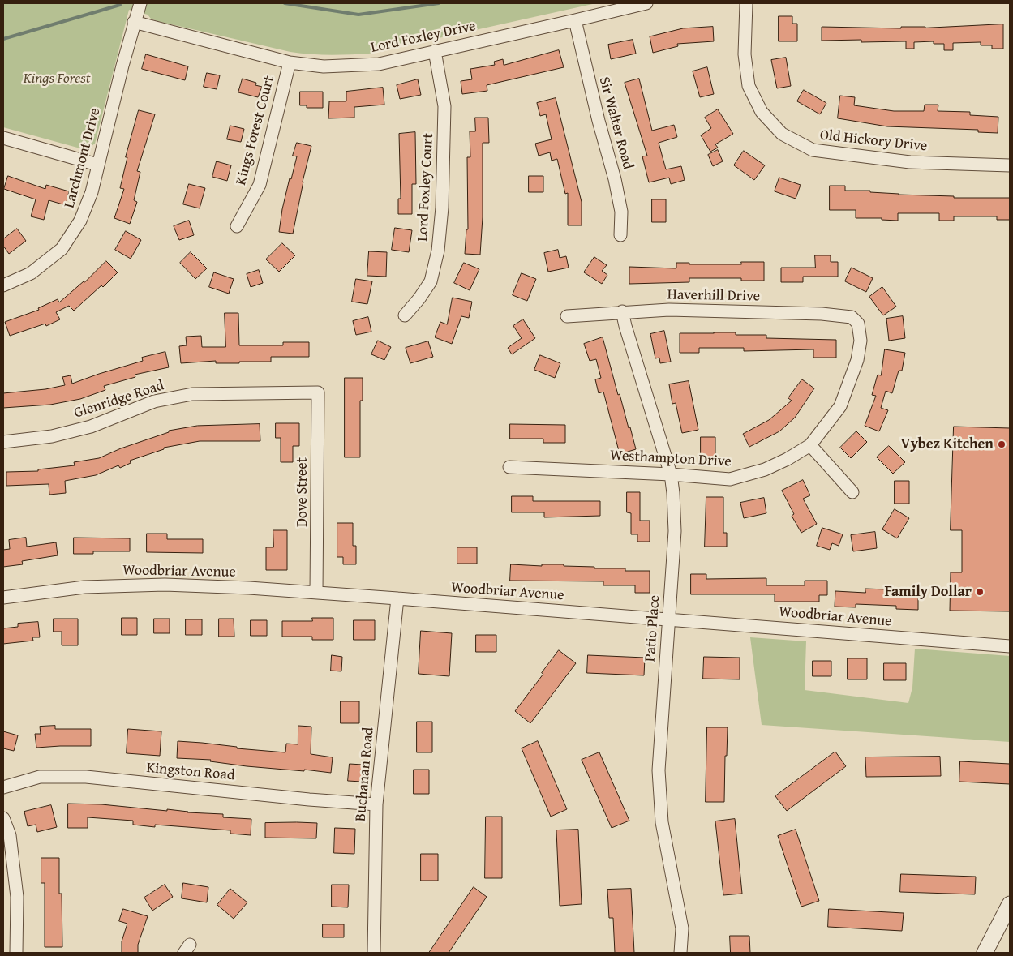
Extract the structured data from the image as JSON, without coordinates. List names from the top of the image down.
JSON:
{
  "streets": {
    "street": [
      "Lord Foxley Drive",
      "Sir Walter Road",
      "Kings Forest Court",
      "Old Hickory Drive",
      "Larchmont Drive",
      "Lord Foxley Court",
      "Haverhill Drive",
      "Glenridge Road",
      "Westhampton Drive",
      "Dove Street",
      "Woodbriar Avenue",
      "Patio Place",
      "Kingston Road",
      "Buchanan Road"
    ]
  },
  "crossings": [
    ["Lord Foxley Drive", "Sir Walter Road"],
    ["Lord Foxley Drive", "Kings Forest Court"],
    ["Lord Foxley Drive", "Larchmont Drive"],
    ["Lord Foxley Drive", "Lord Foxley Court"],
    ["Haverhill Drive", "Westhampton Drive"],
    ["Haverhill Drive", "Patio Place"],
    ["Glenridge Road", "Dove Street"],
    ["Westhampton Drive", "Patio Place"],
    ["Dove Street", "Woodbriar Avenue"],
    ["Woodbriar Avenue", "Patio Place"],
    ["Woodbriar Avenue", "Buchanan Road"],
    ["Kingston Road", "Buchanan Road"]
  ],
  "parks": ["Kings Forest"],
  "places": ["Vybez Kitchen", "Family Dollar"]
}
